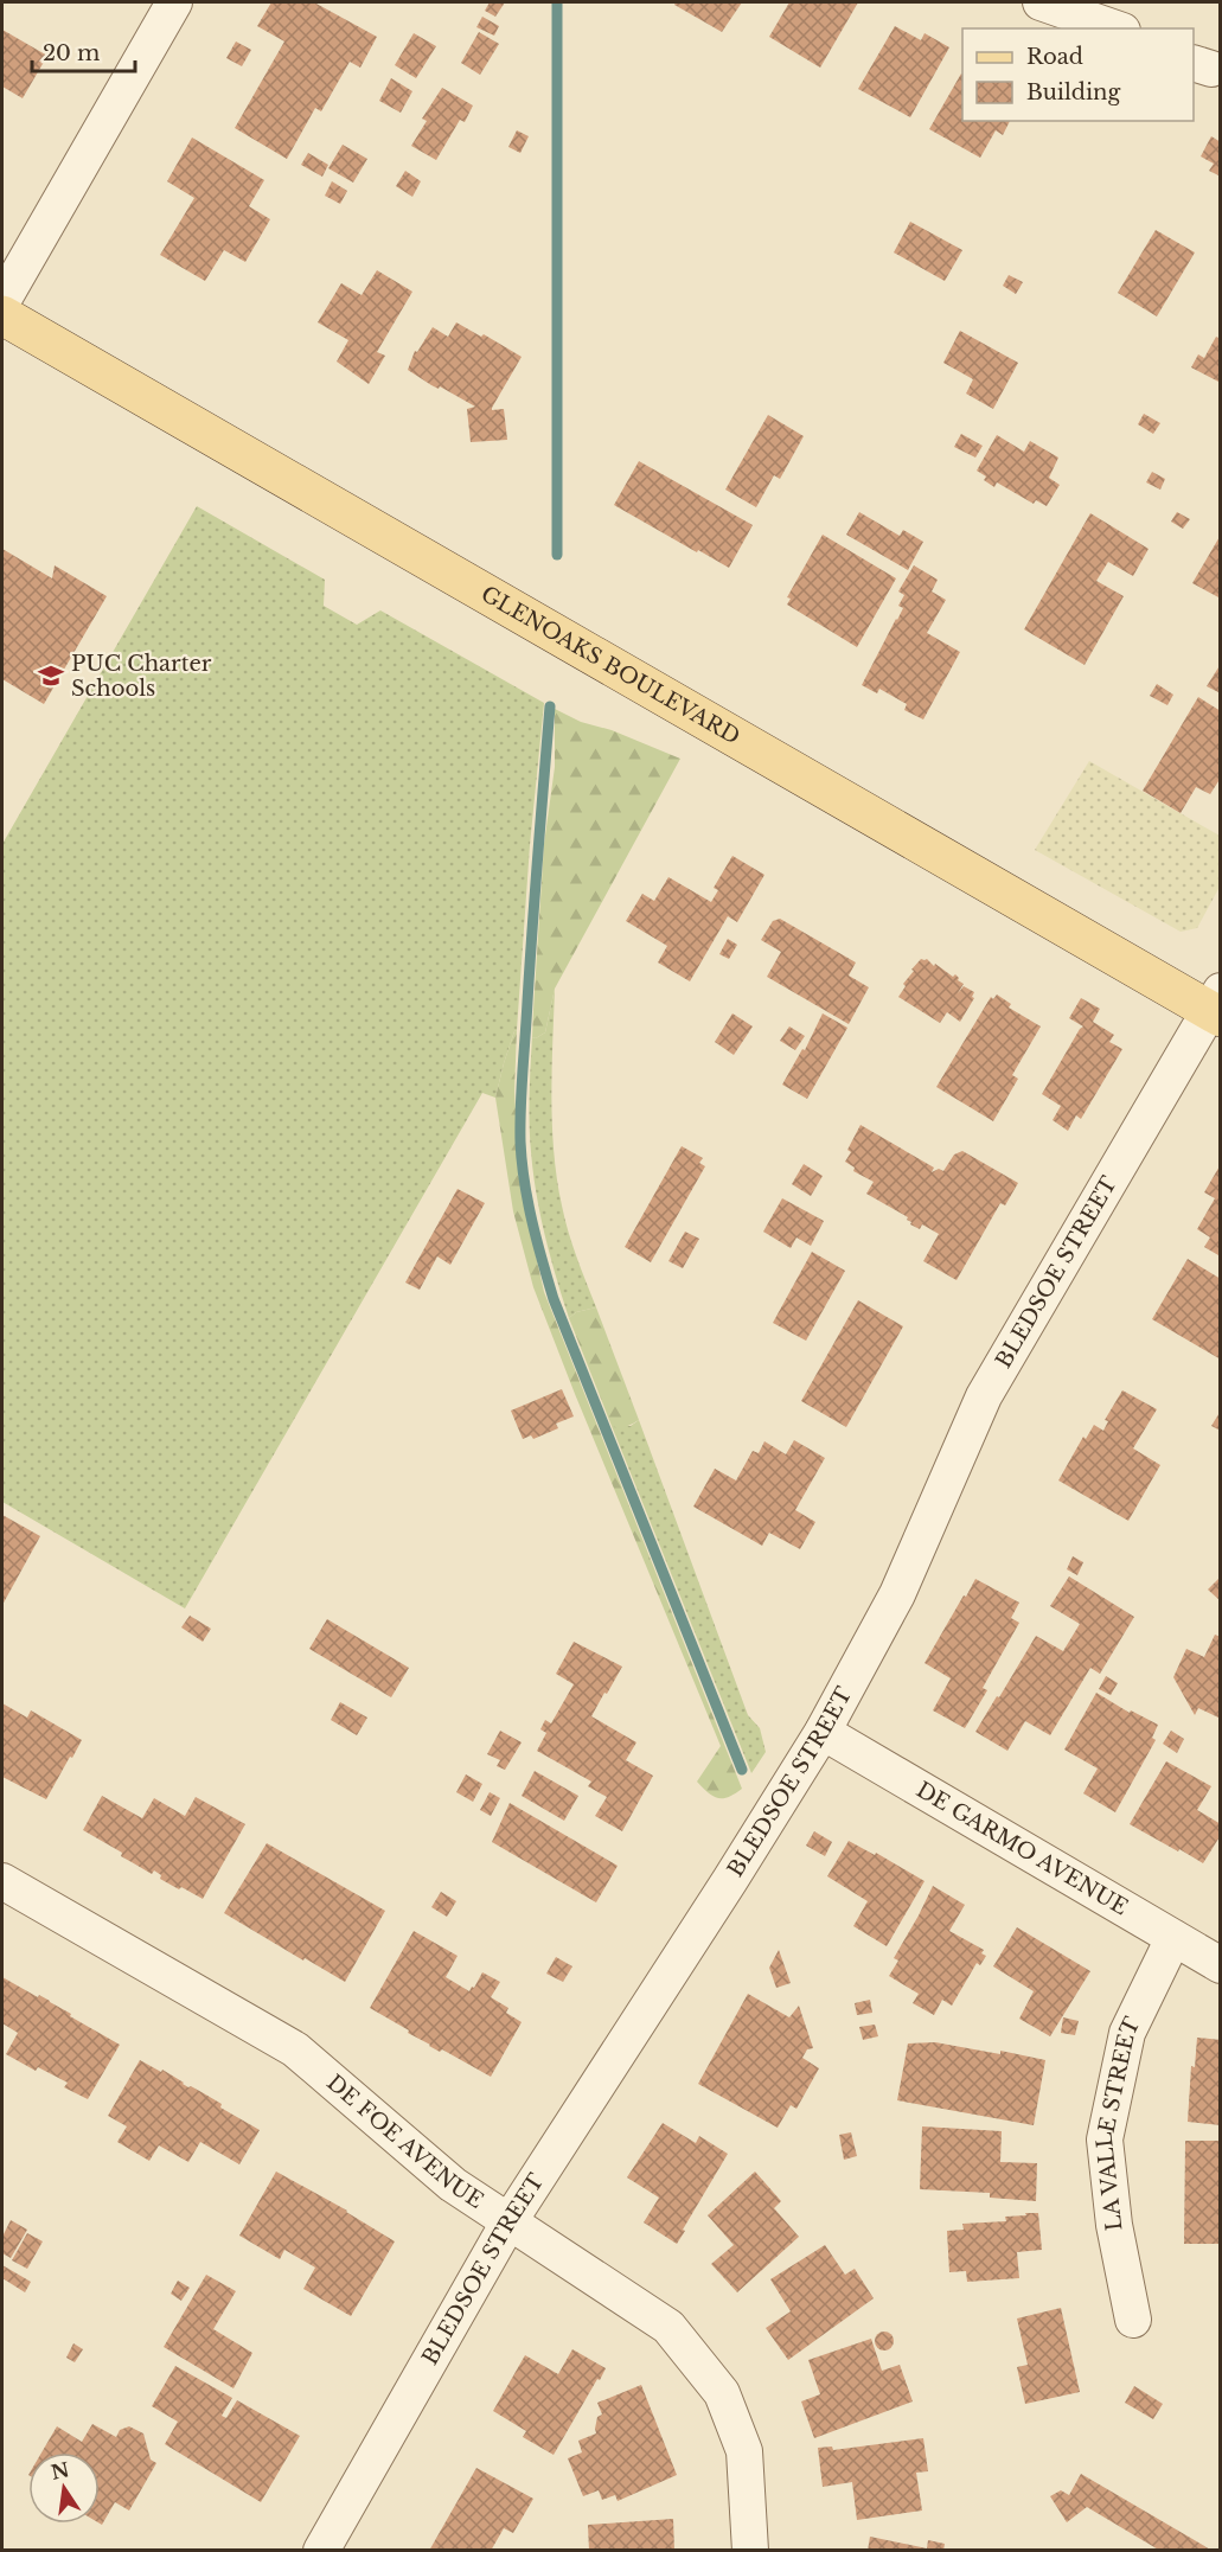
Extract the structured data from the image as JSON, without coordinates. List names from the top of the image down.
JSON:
{
  "streets": {
    "main road": ["GLENOAKS BOULEVARD"],
    "street": [
      "BLEDSOE STREET",
      "DE GARMO AVENUE",
      "LA VALLE STREET",
      "DE FOE AVENUE"
    ]
  },
  "crossings": [
    ["GLENOAKS BOULEVARD", "BLEDSOE STREET"],
    ["BLEDSOE STREET", "DE GARMO AVENUE"],
    ["BLEDSOE STREET", "DE FOE AVENUE"],
    ["DE GARMO AVENUE", "LA VALLE STREET"]
  ],
  "places": {
    "school or university": ["PUC Charter Schools"]
  },
  "legend": ["Road", "Building"],
  "scale_bar": "20 m",
  "north": "top"
}
